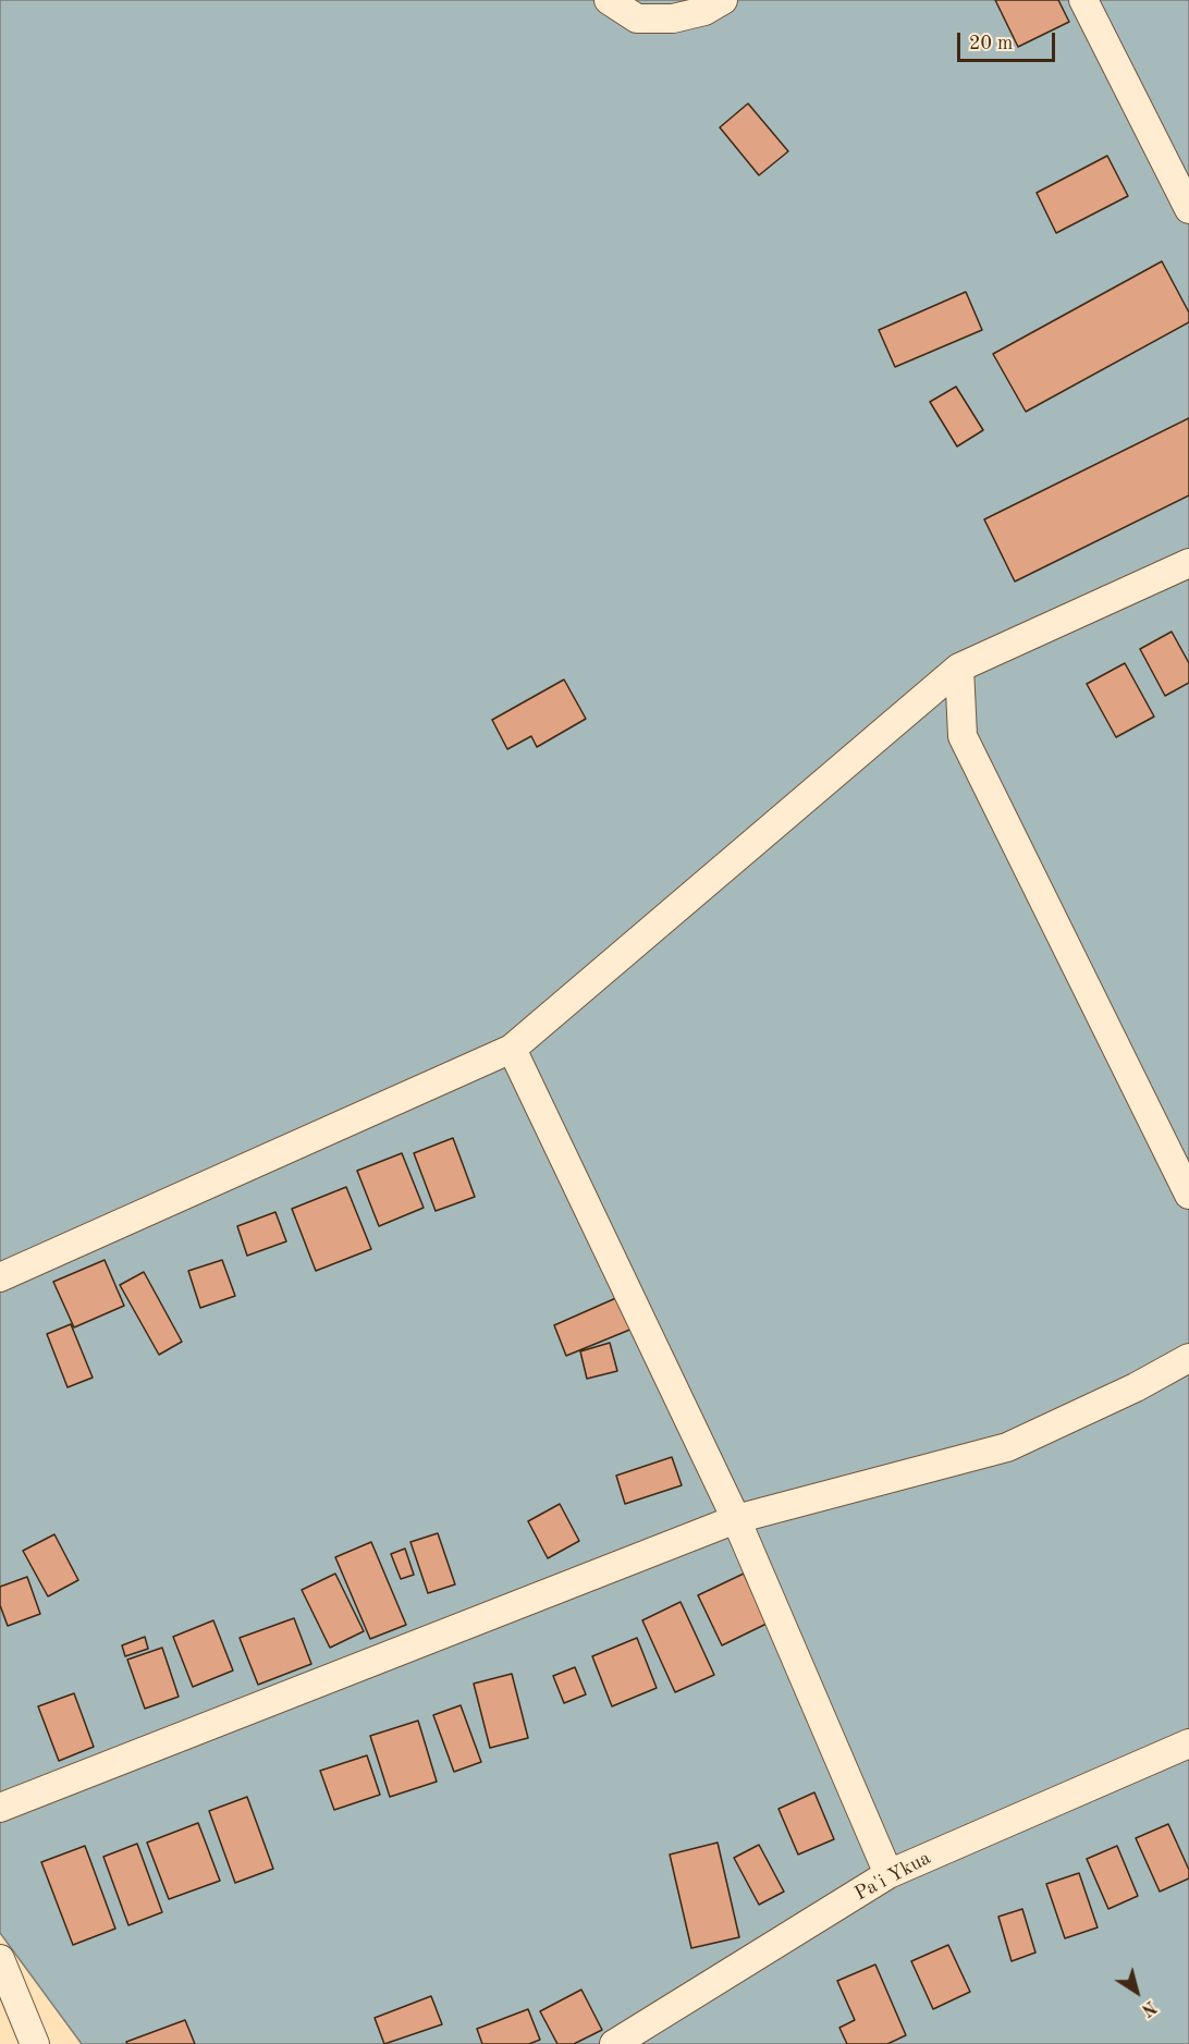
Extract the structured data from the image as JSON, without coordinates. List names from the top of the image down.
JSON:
{
  "streets": {
    "street": ["Pa'i Ykua"]
  },
  "scale_bar": "20 m",
  "north": "bottom right"
}
